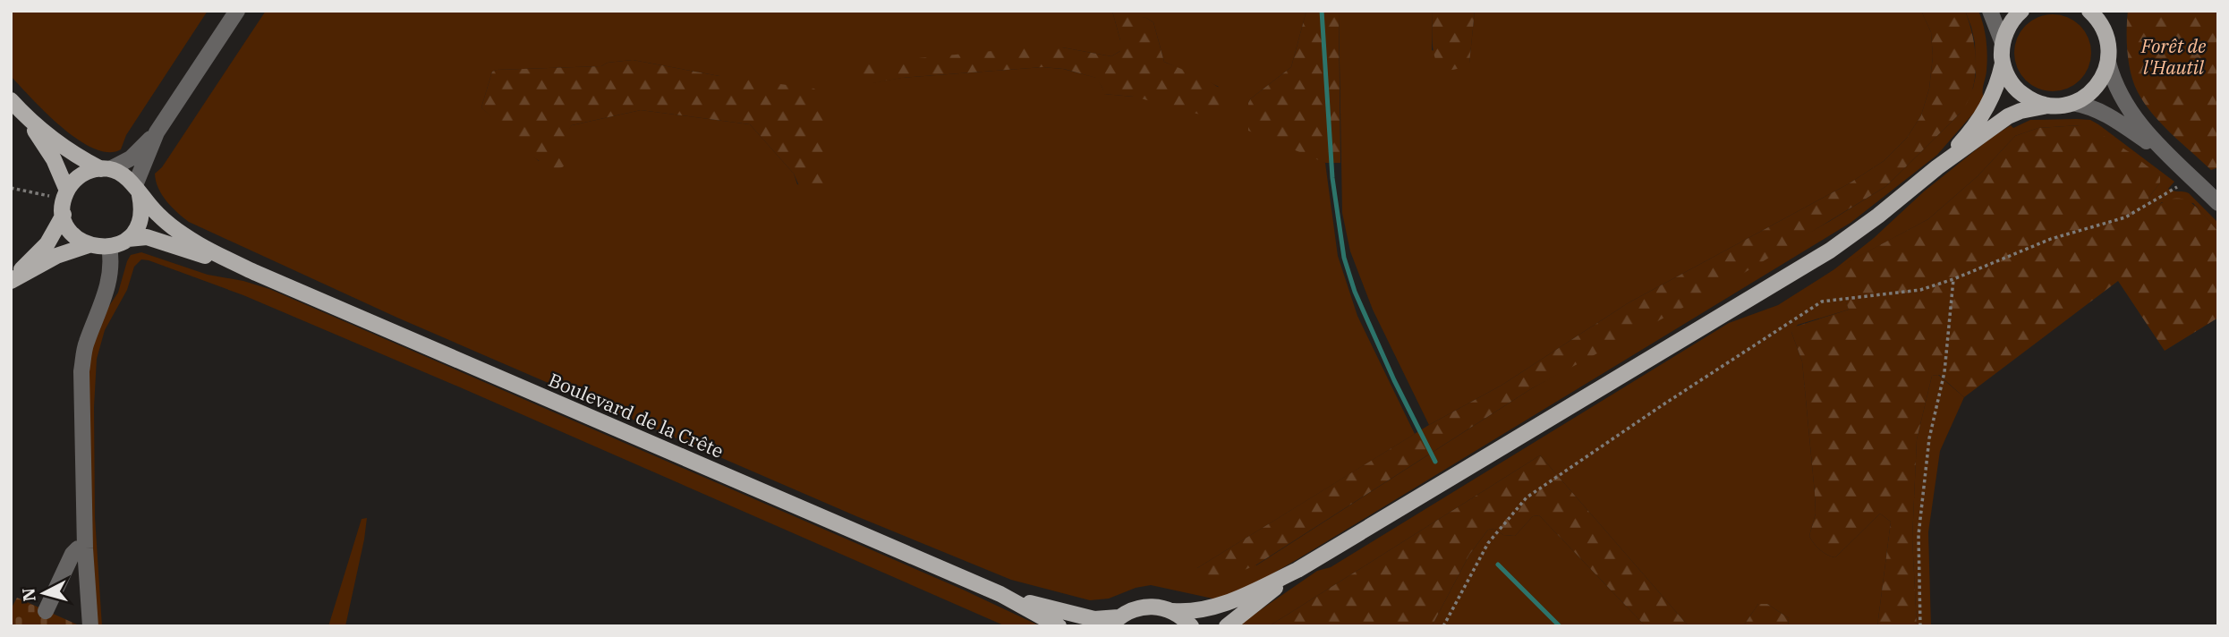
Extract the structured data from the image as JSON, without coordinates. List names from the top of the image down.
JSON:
{
  "streets": {
    "main road": ["Boulevard de la Crête"]
  },
  "parks": ["Forêt de l'Hautil"],
  "north": "left"
}
